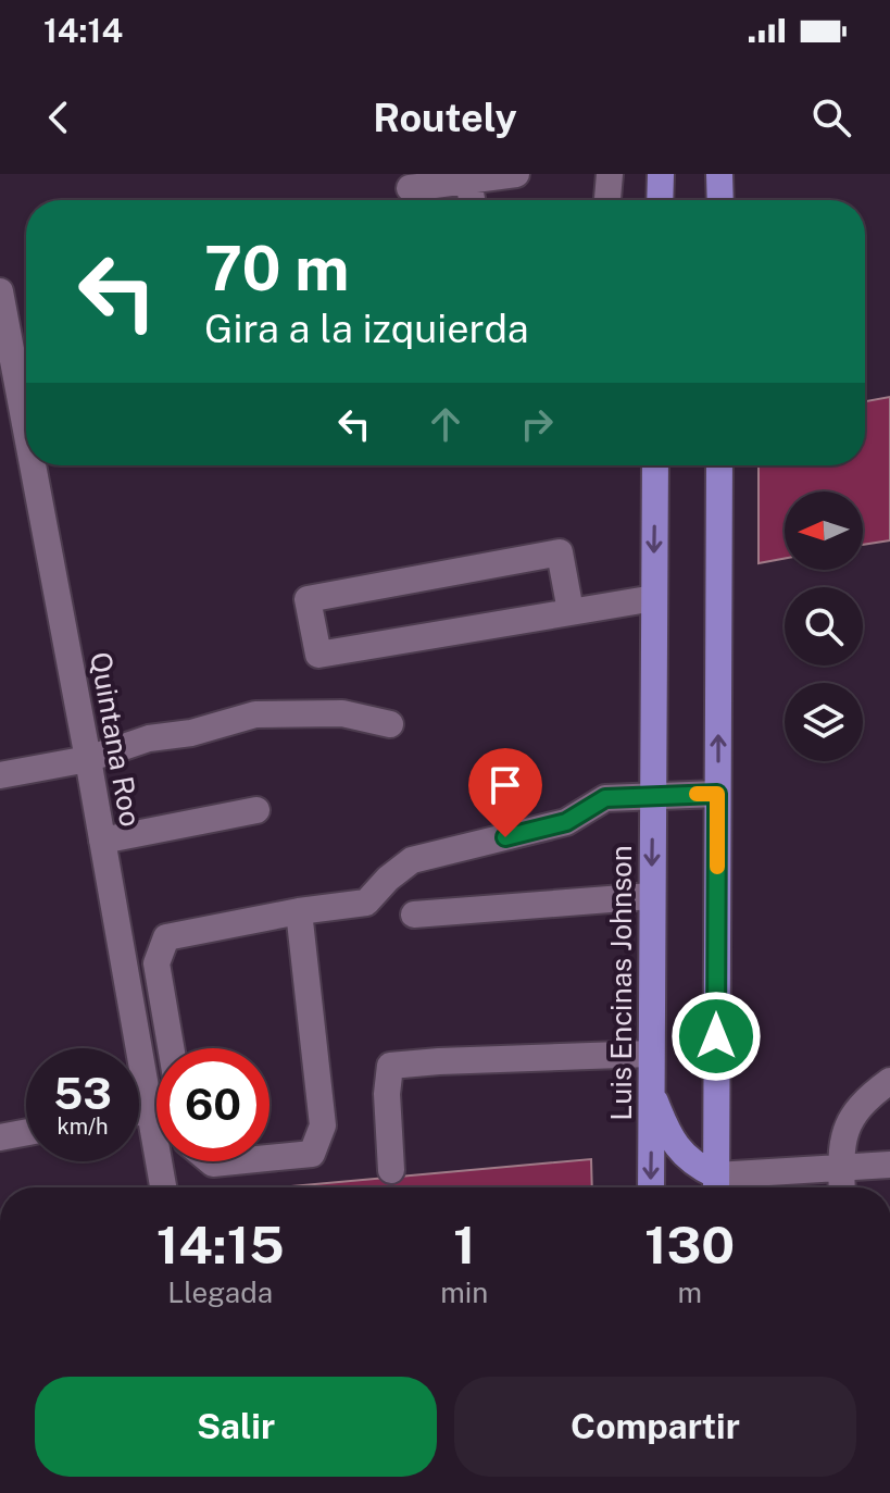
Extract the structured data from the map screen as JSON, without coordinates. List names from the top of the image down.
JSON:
{
  "streets": {
    "main road": ["Luis Encinas Johnson"],
    "street": ["Quintana Roo"]
  },
  "north": "left",
  "page": {
    "status": "14:14",
    "header": "Routely",
    "turn": ["70 m", "Gira a la izquierda"],
    "speed": "53 km/h",
    "limit": "60",
    "eta": [
      "14:15",
      "Llegada",
      "1",
      "min",
      "130",
      "m"
    ],
    "buttons": ["Salir", "Compartir"]
  }
}
